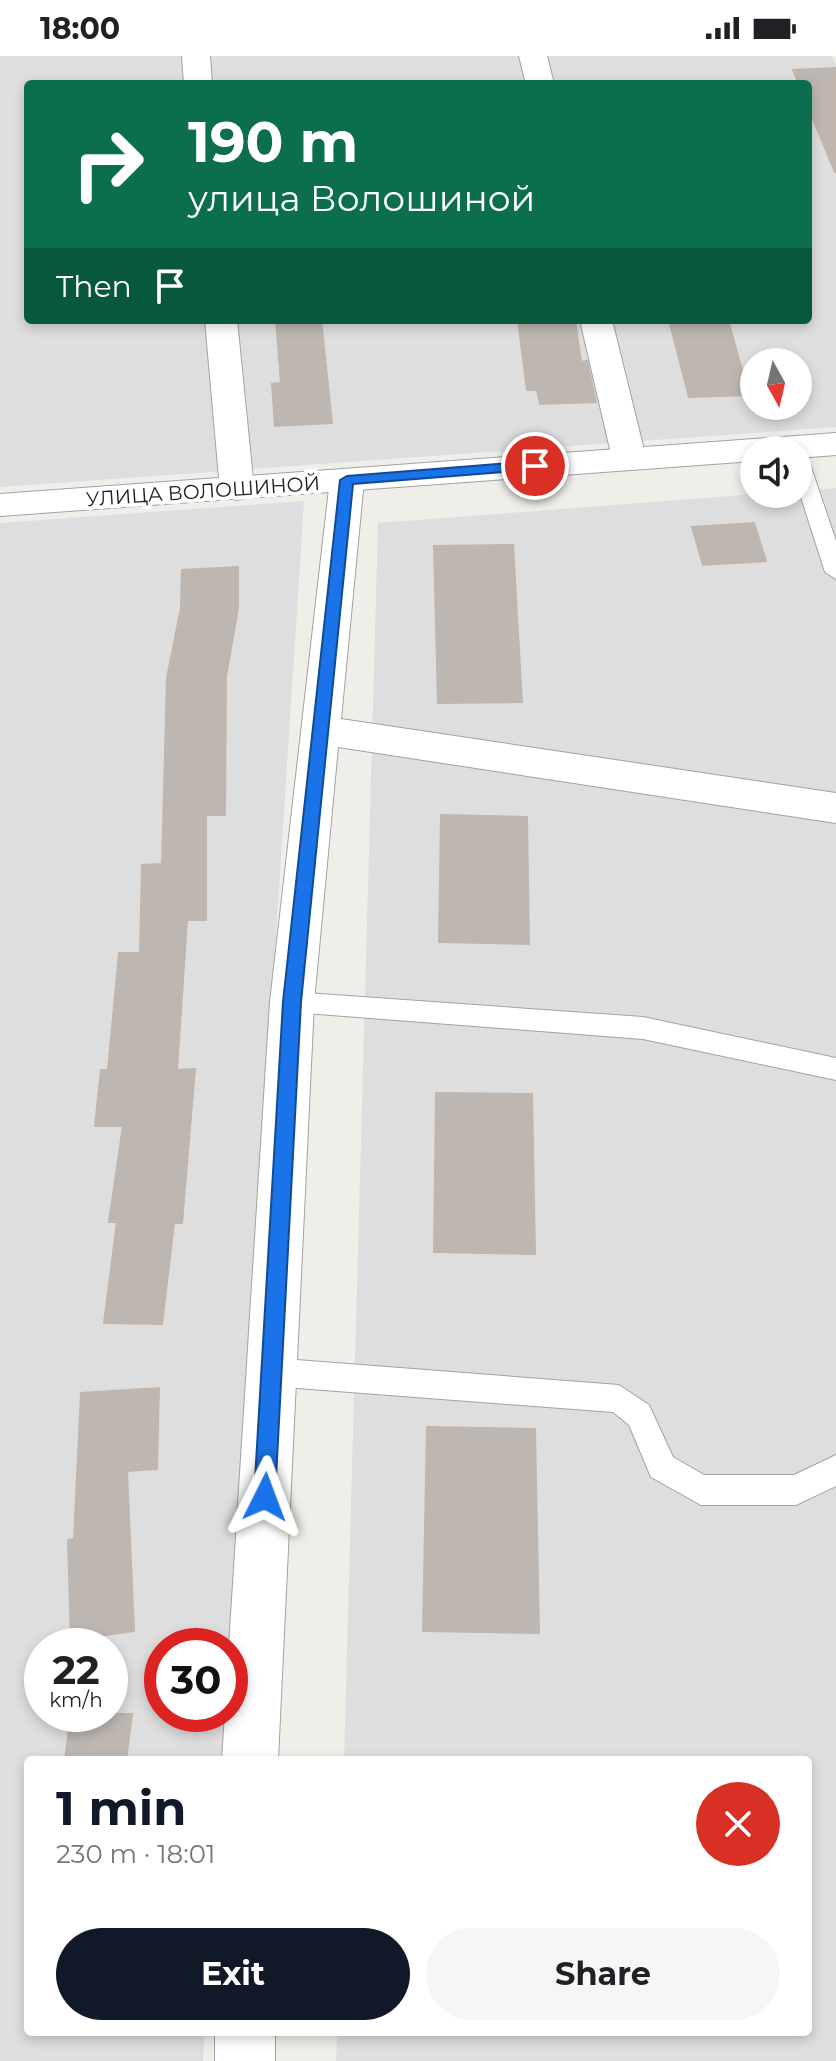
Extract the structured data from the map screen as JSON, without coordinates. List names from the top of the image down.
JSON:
{
  "streets": {
    "street": ["УЛИЦА ВОЛОШИНОЙ"]
  },
  "north": "bottom",
  "page": {
    "status": "18:00",
    "turn": ["190 m", "улица Волошиной"],
    "then": "Then",
    "speed": "22 km/h",
    "limit": "30",
    "heading": ["1 min", "230 m · 18:01"],
    "buttons": ["Exit", "Share"]
  }
}
